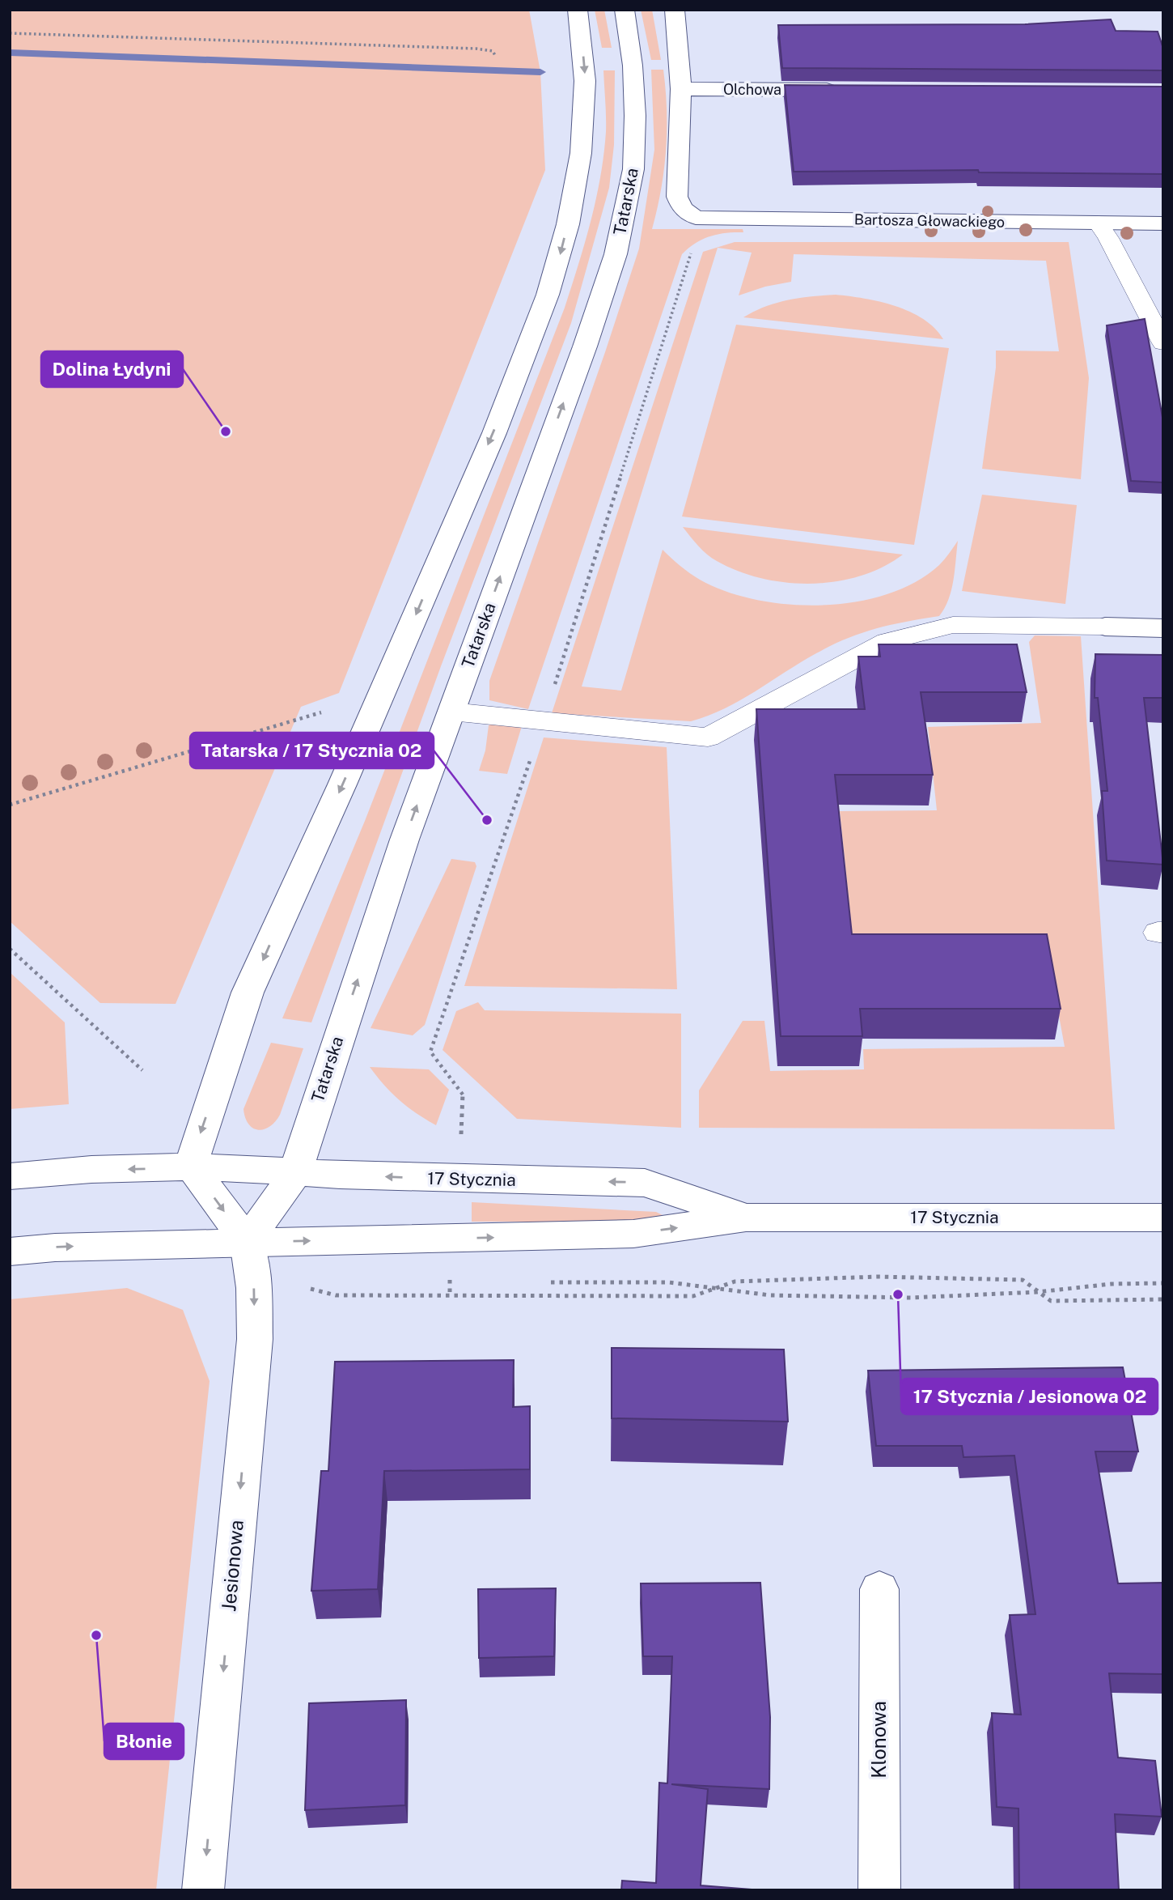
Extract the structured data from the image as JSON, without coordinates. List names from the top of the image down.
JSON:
{
  "streets": {
    "main road": [
      "Olchowa",
      "Tatarska",
      "Bartosza Głowackiego",
      "17 Stycznia",
      "Jesionowa",
      "Klonowa"
    ]
  },
  "crossings": [
    ["Olchowa", "Bartosza Głowackiego"],
    ["Tatarska", "17 Stycznia"],
    ["Tatarska", "Jesionowa"],
    ["17 Stycznia", "Jesionowa"]
  ],
  "one_way": ["Jesionowa"],
  "places": [
    "Dolina Łydyni",
    "Tatarska / 17 Stycznia 02",
    "17 Stycznia / Jesionowa 02",
    "Błonie"
  ]
}
